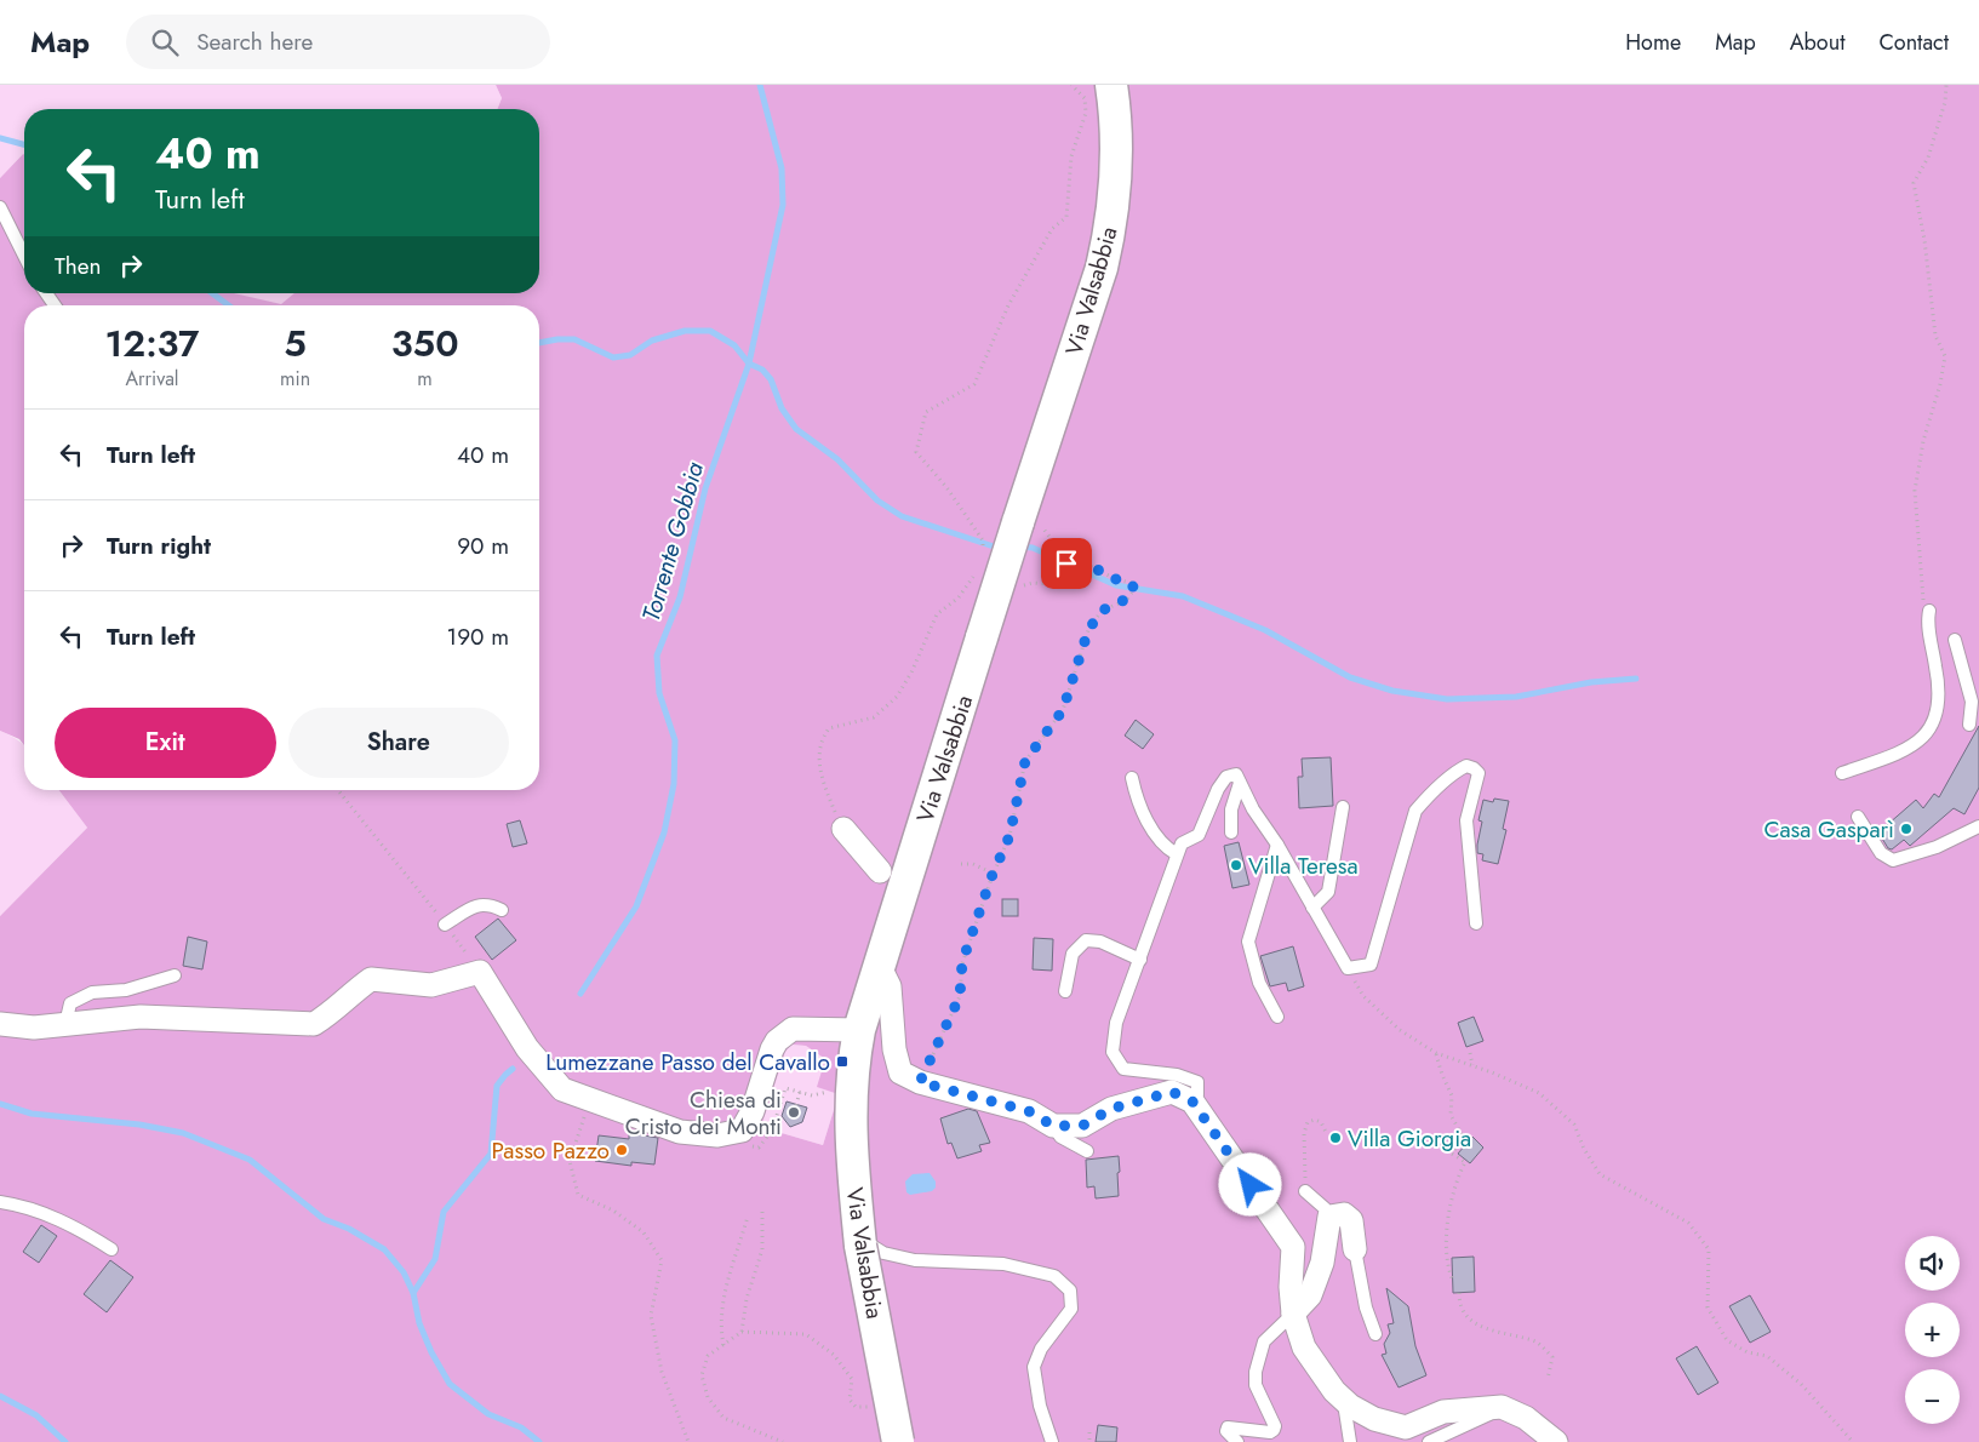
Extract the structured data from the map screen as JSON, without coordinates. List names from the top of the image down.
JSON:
{
  "streets": {
    "main road": ["Via Valsabbia"]
  },
  "water": ["Torrente Gobbia"],
  "places": {
    "other": [
      "Casa Gasparì",
      "Villa Teresa",
      "Chiesa di Cristo dei Monti",
      "Villa Giorgia",
      "Passo Pazzo"
    ],
    "transit": ["Lumezzane Passo del Cavallo"]
  },
  "page": {
    "header": "Map",
    "search": "Search here",
    "nav": [
      "Home",
      "Map",
      "About",
      "Contact"
    ],
    "turn": ["40 m", "Turn left"],
    "then": "Then",
    "eta": [
      "12:37",
      "Arrival",
      "5",
      "min",
      "350",
      "m"
    ],
    "list": [
      {
        "name": "Turn left",
        "value": "40 m"
      },
      {
        "name": "Turn right",
        "value": "90 m"
      },
      {
        "name": "Turn left",
        "value": "190 m"
      }
    ],
    "buttons": ["Exit", "Share"],
    "map_buttons": ["+", "−"]
  }
}
